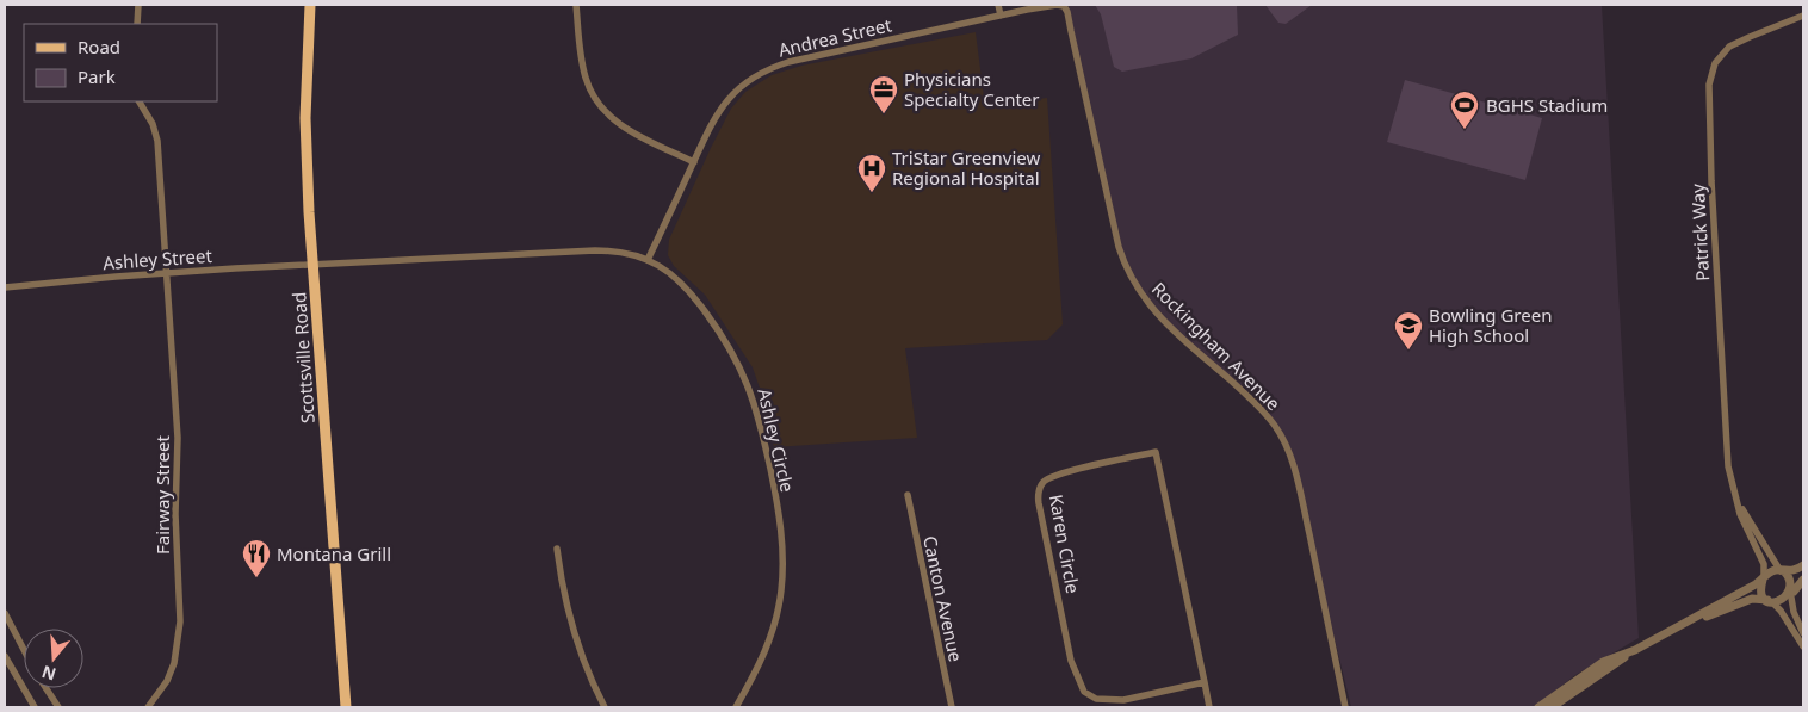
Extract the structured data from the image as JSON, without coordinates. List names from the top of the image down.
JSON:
{
  "streets": {
    "main road": ["Scottsville Road"],
    "street": [
      "Andrea Street",
      "Patrick Way",
      "Ashley Street",
      "Rockingham Avenue",
      "Ashley Circle",
      "Fairway Street",
      "Karen Circle",
      "Canton Avenue"
    ]
  },
  "crossings": [
    ["Andrea Street", "Rockingham Avenue"],
    ["Andrea Street", "Ashley Circle"],
    ["Ashley Street", "Scottsville Road"],
    ["Ashley Street", "Ashley Circle"],
    ["Ashley Street", "Fairway Street"],
    ["Scottsville Road", "Ashley Circle"]
  ],
  "places": {
    "office": ["Physicians Specialty Center"],
    "sports": ["BGHS Stadium"],
    "hospital": ["TriStar Greenview Regional Hospital"],
    "school or university": ["Bowling Green High School"],
    "restaurant": ["Montana Grill"]
  },
  "legend": ["Road", "Park"],
  "north": "bottom"
}
